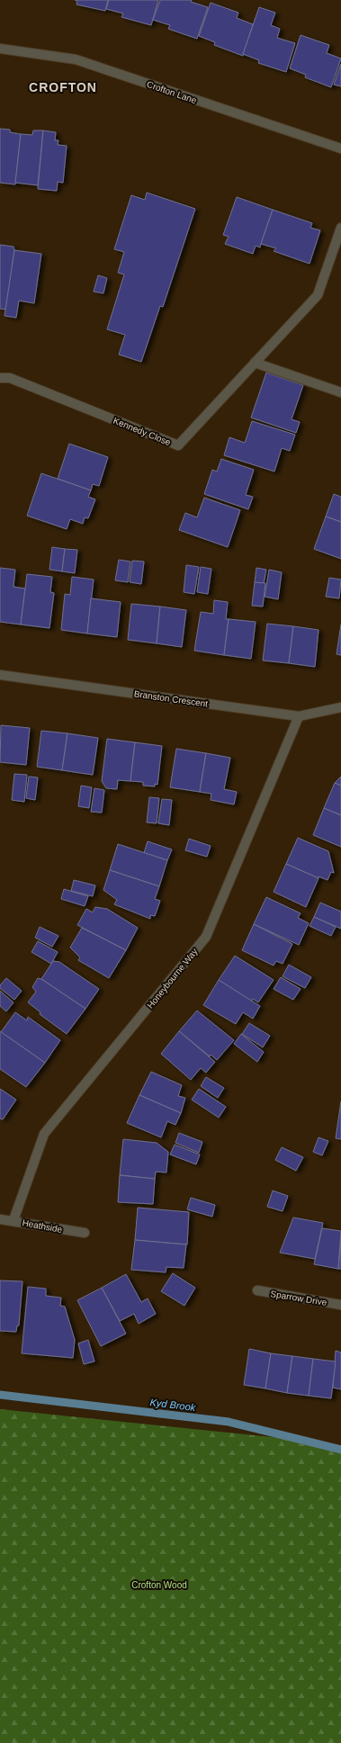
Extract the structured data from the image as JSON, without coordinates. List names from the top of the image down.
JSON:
{
  "streets": {
    "street": [
      "Crofton Lane",
      "Kennedy Close",
      "Branston Crescent",
      "Honeybourne Way",
      "Heathside",
      "Sparrow Drive"
    ]
  },
  "crossings": [
    ["Branston Crescent", "Honeybourne Way"],
    ["Honeybourne Way", "Heathside"]
  ],
  "districts": ["CROFTON"],
  "water": ["Kyd Brook"],
  "parks": ["Crofton Wood"]
}
